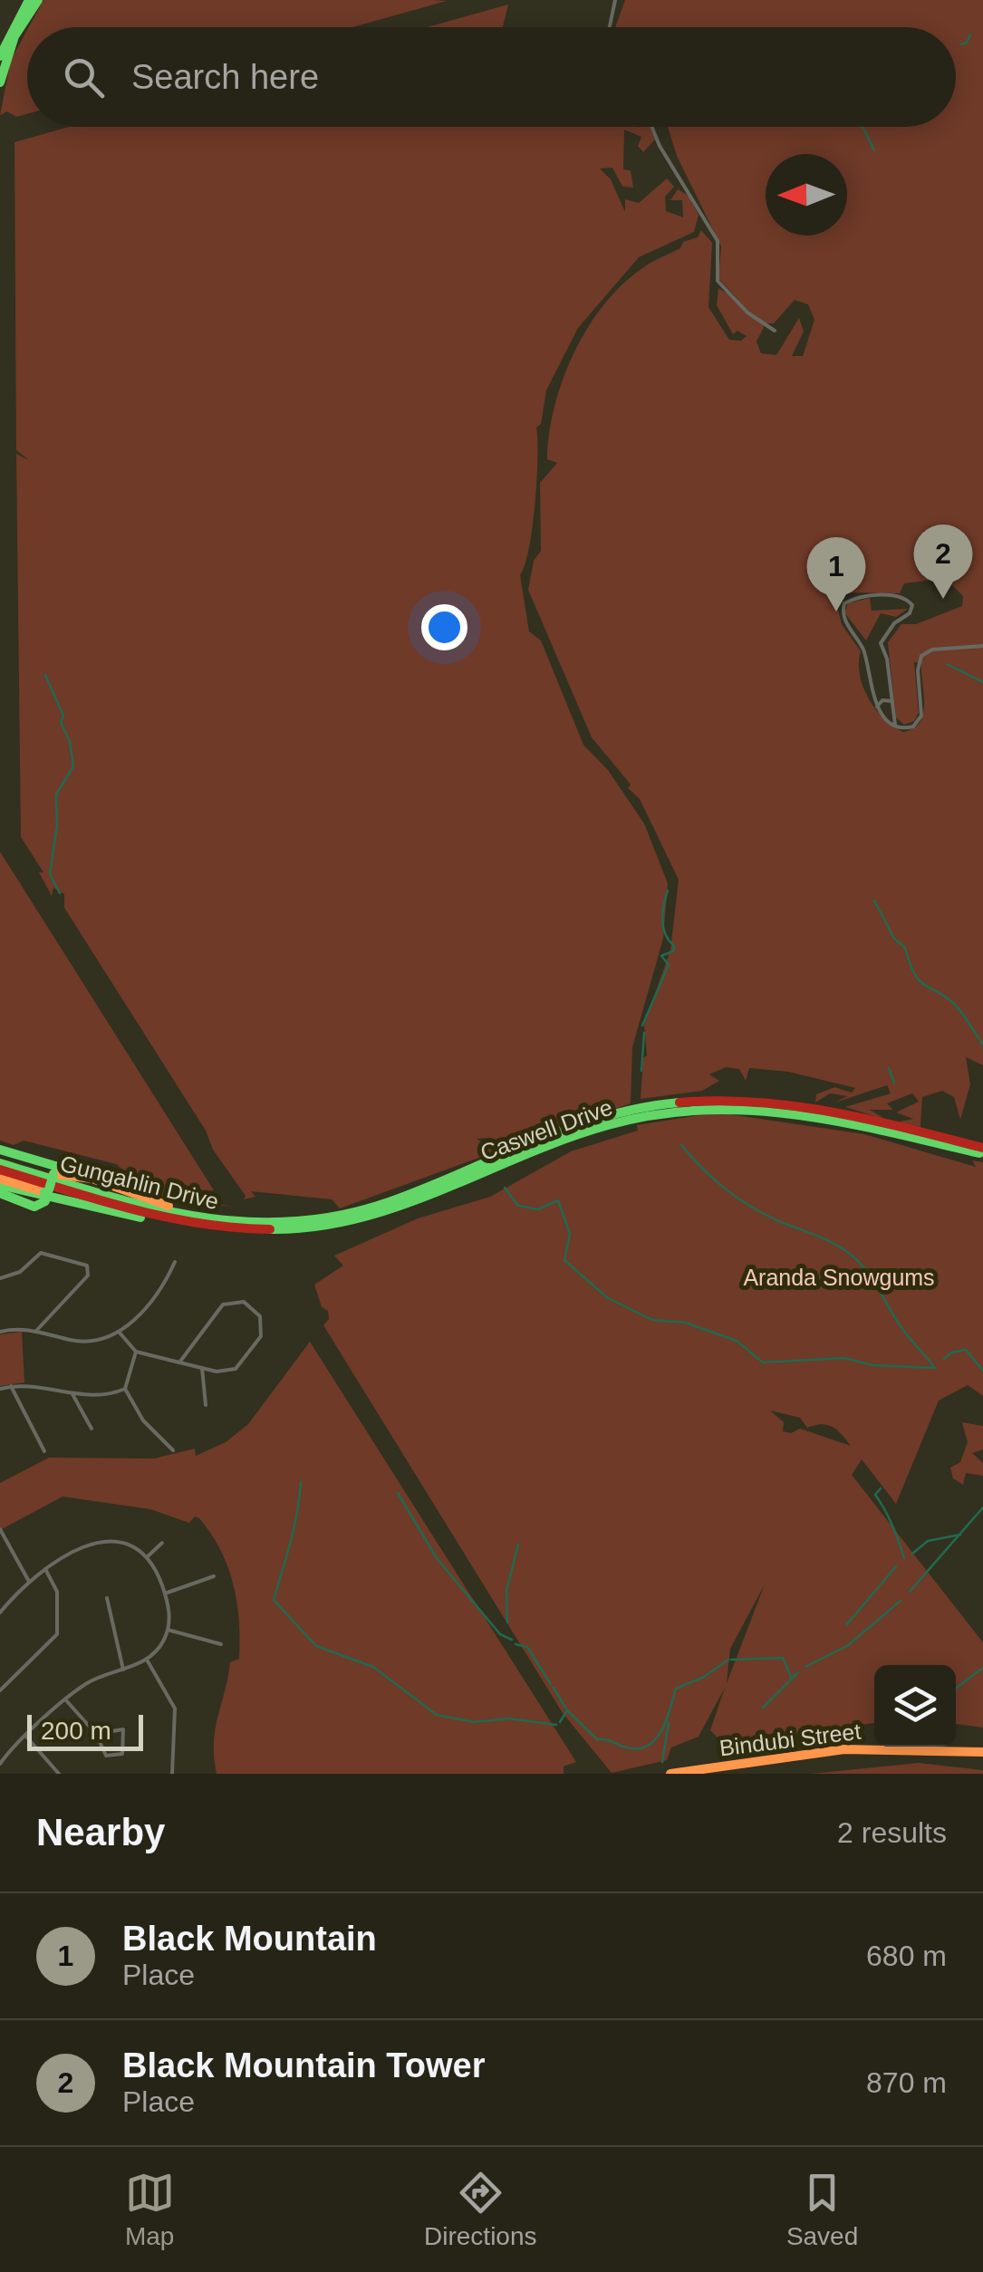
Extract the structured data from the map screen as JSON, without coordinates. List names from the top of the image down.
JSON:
{
  "streets": {
    "main road": ["Caswell Drive", "Gungahlin Drive", "Bindubi Street"]
  },
  "crossings": [
    ["Caswell Drive", "Gungahlin Drive"]
  ],
  "parks": ["Aranda Snowgums"],
  "scale_bar": "200 m",
  "north": "left",
  "page": {
    "search": "Search here",
    "pins": ["2", "1"],
    "scale": "200 m",
    "heading": ["Nearby", "2 results"],
    "list": [
      {
        "mark": "1",
        "name": "Black Mountain",
        "note": "Place",
        "value": "680 m"
      },
      {
        "mark": "2",
        "name": "Black Mountain Tower",
        "note": "Place",
        "value": "870 m"
      }
    ],
    "nav": ["Map", "Directions", "Saved"]
  }
}
